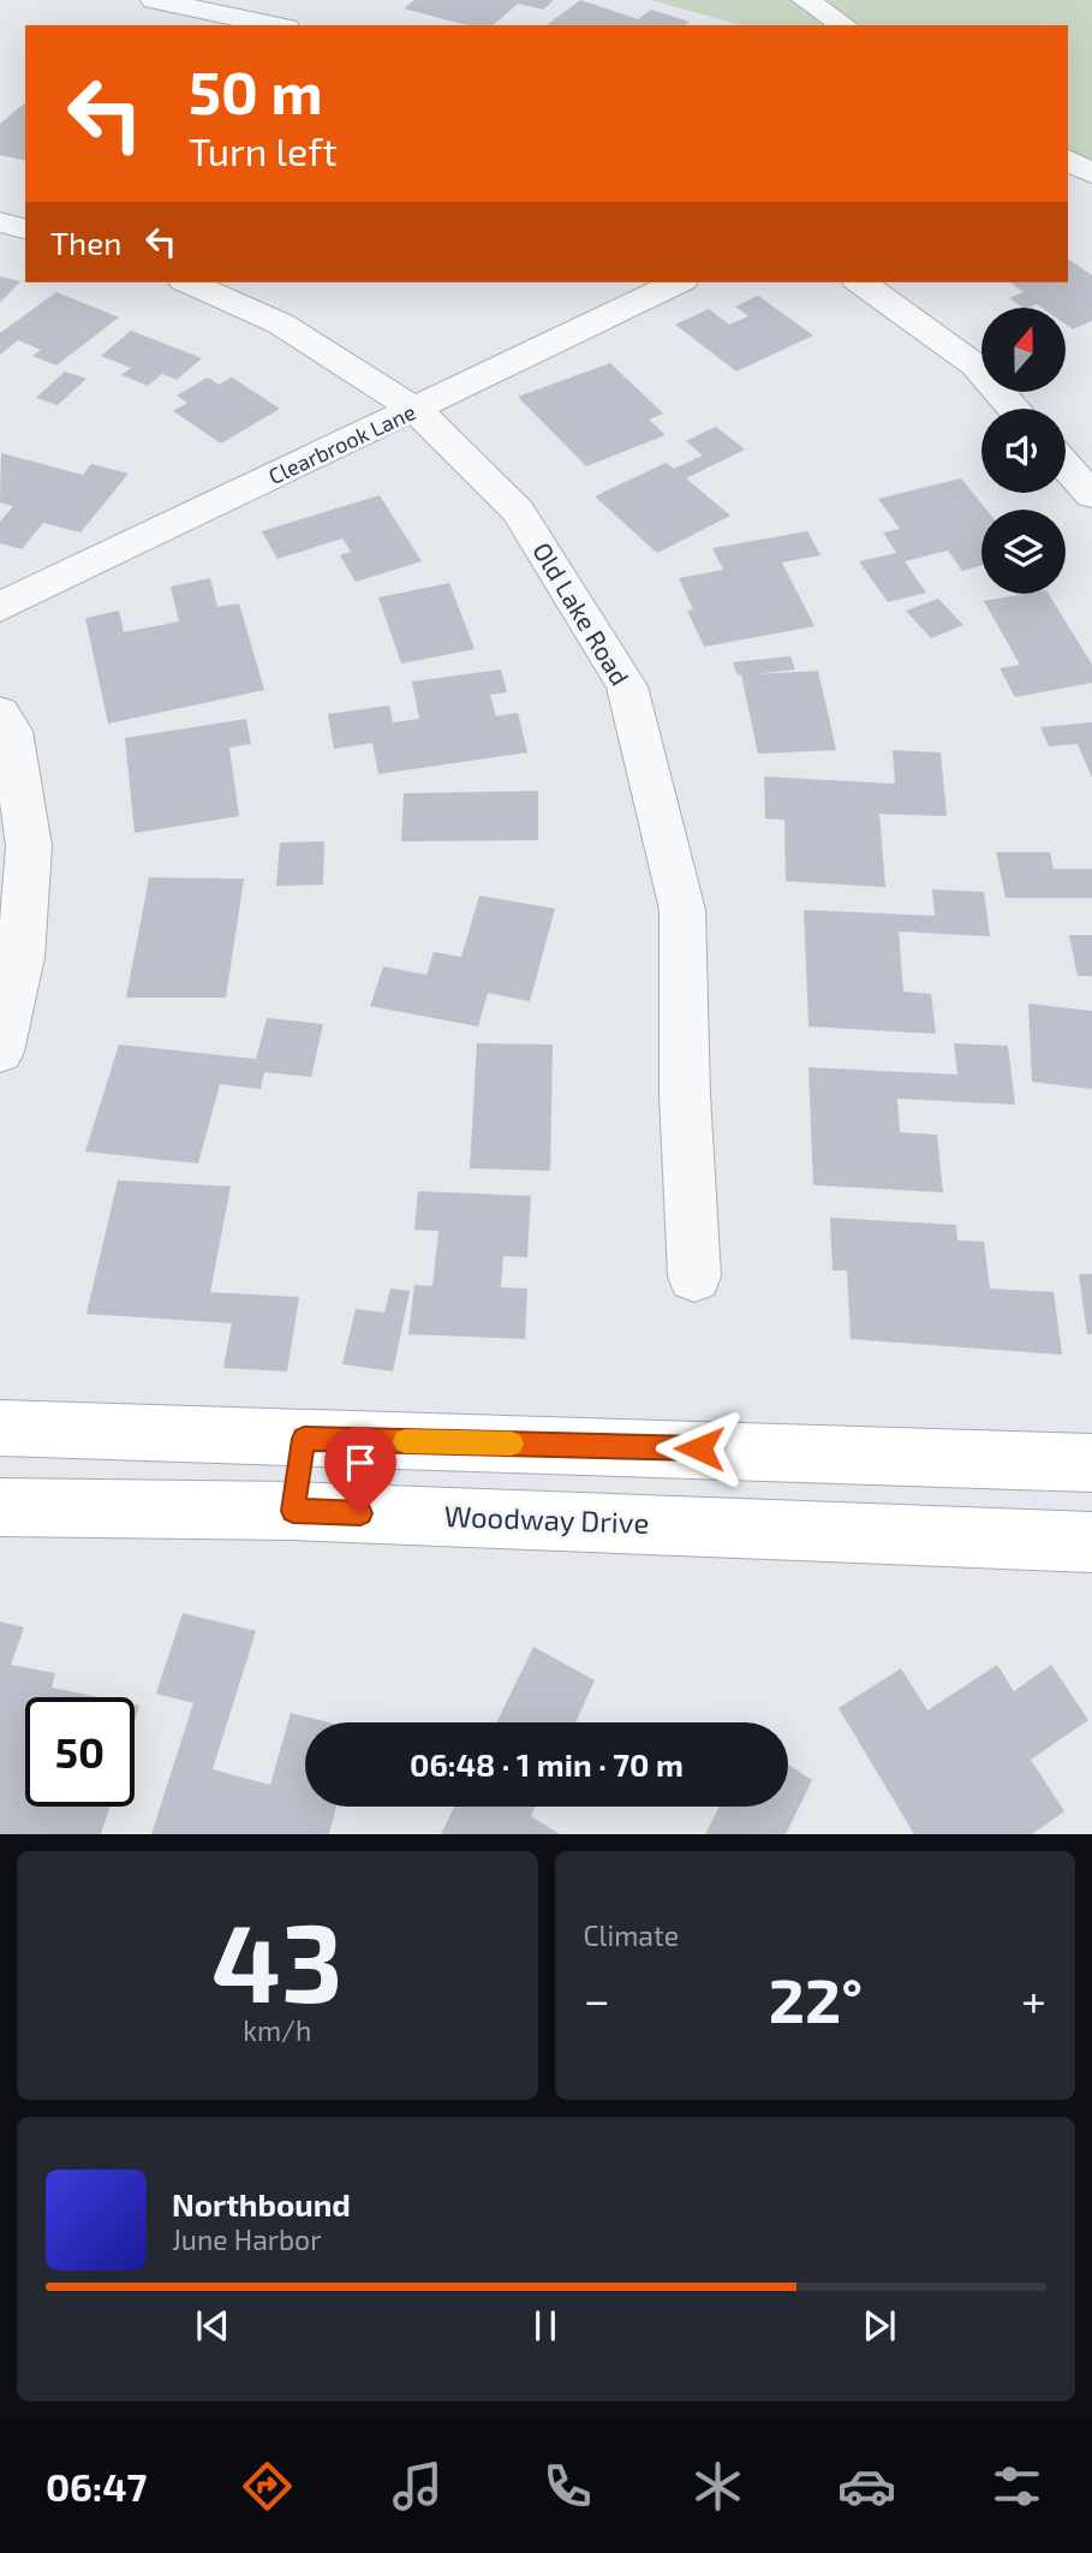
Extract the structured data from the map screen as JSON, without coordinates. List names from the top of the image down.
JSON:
{
  "streets": {
    "main road": ["Woodway Drive"],
    "street": ["Clearbrook Lane", "Old Lake Road"]
  },
  "crossings": [
    ["Clearbrook Lane", "Old Lake Road"]
  ],
  "north": "top",
  "page": {
    "turn": ["50 m", "Turn left"],
    "then": "Then",
    "limit": "50",
    "trip": "06:48 · 1 min · 70 m",
    "tile": [
      ["43", "km/h"],
      "Climate"
    ],
    "heat": ["−", "22°", "+"],
    "song": ["Northbound", "June Harbor"],
    "tabs": "06:47"
  }
}
